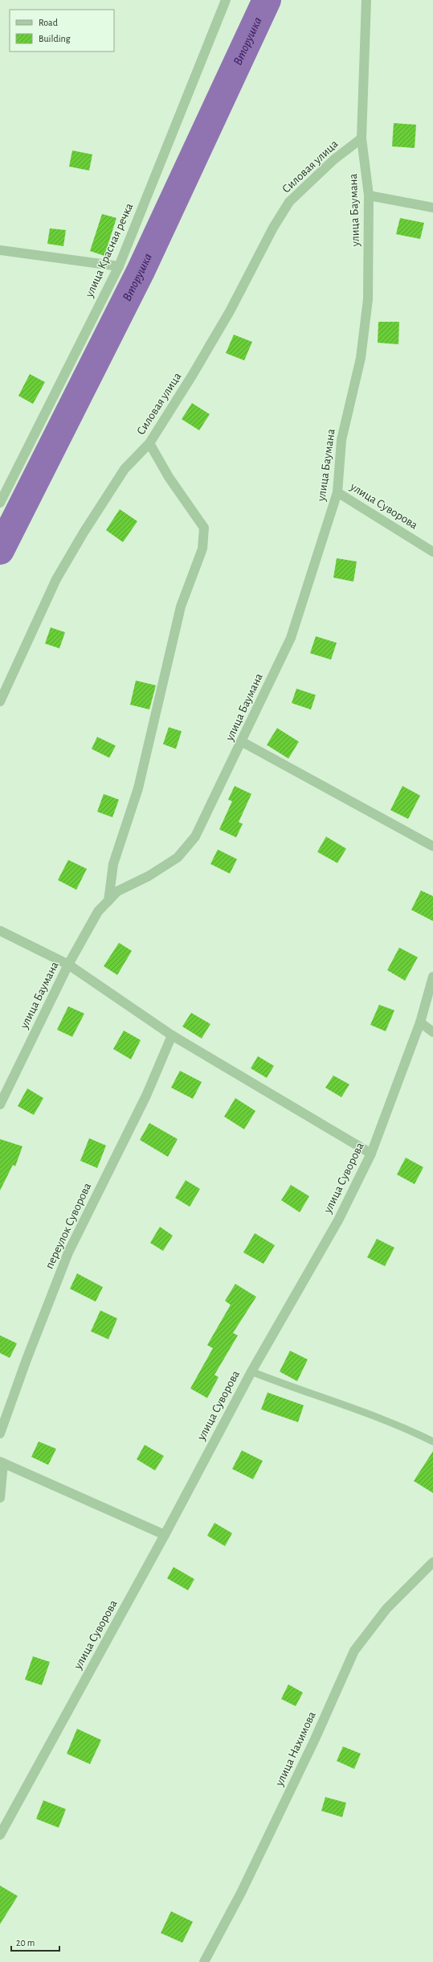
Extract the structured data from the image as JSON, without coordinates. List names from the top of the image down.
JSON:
{
  "streets": {
    "street": [
      "Силовая улица",
      "улица Баумана",
      "улица Красная речка",
      "улица Суворова",
      "переулок Суворова",
      "улица Нахимова"
    ]
  },
  "crossings": [
    ["Силовая улица", "улица Баумана"],
    ["улица Баумана", "улица Суворова"]
  ],
  "water": ["Вторушка"],
  "legend": ["Road", "Building"],
  "scale_bar": "20 m"
}
